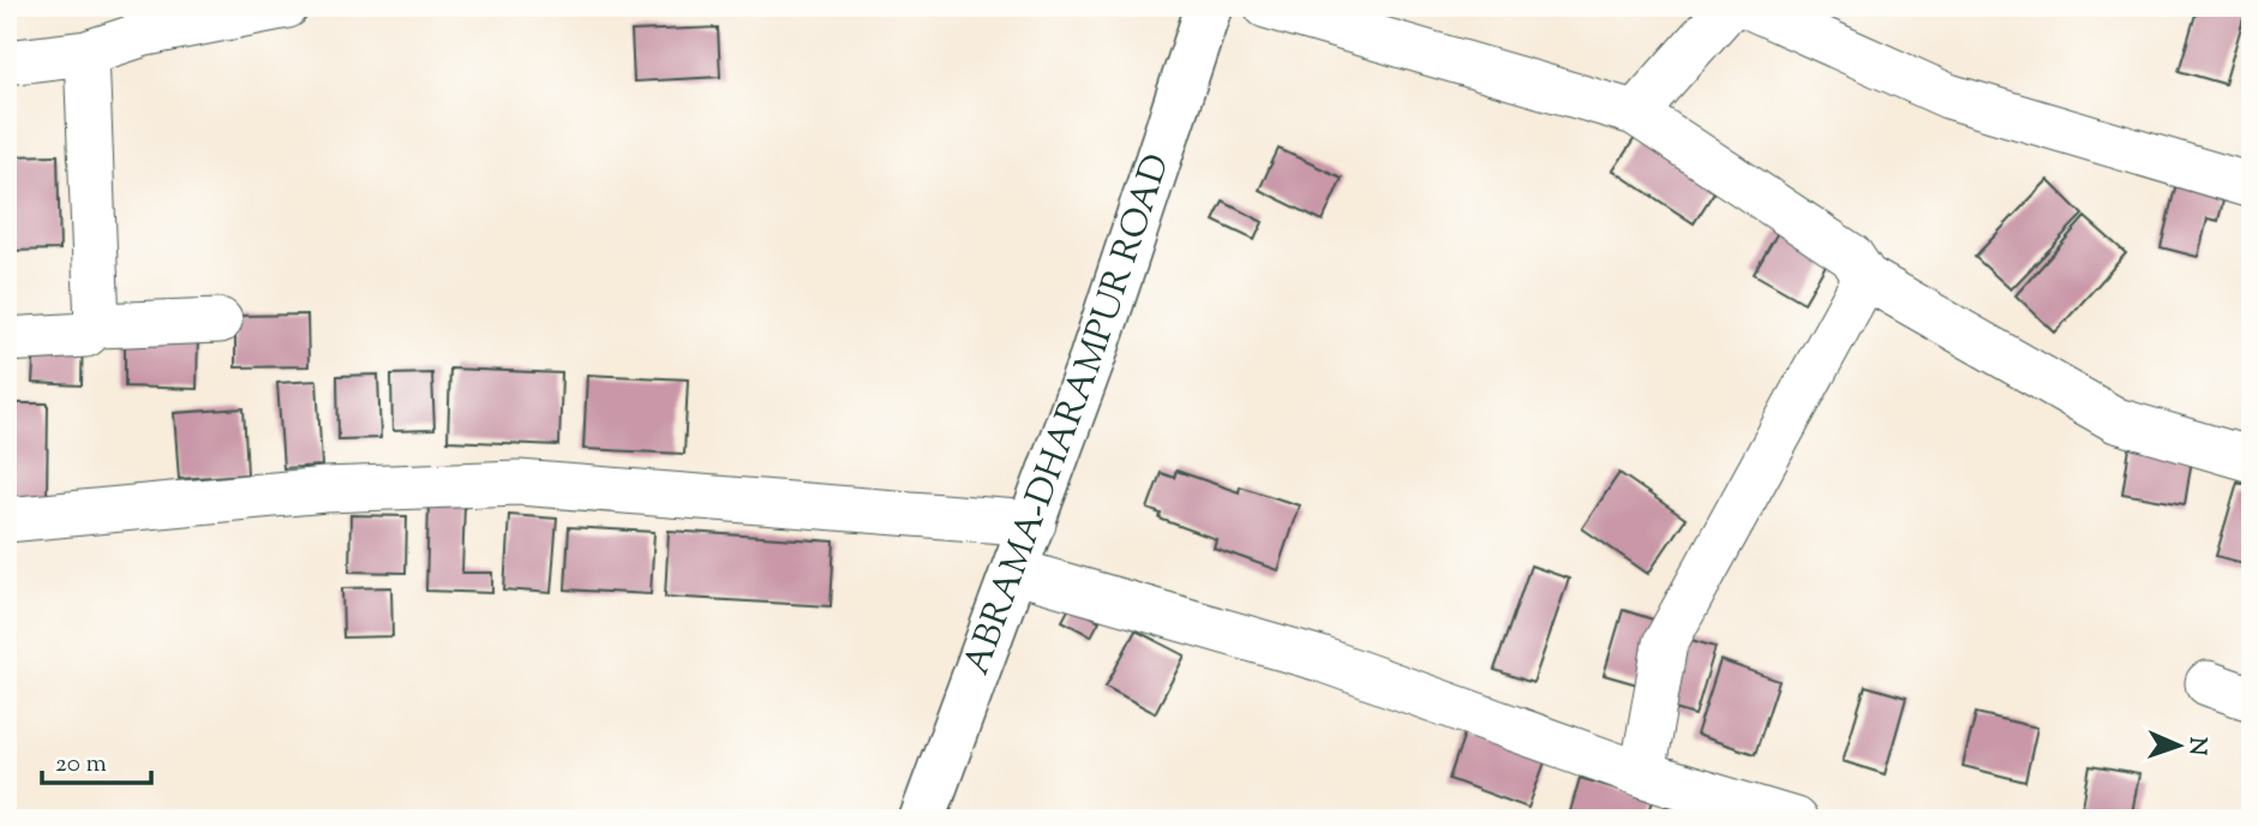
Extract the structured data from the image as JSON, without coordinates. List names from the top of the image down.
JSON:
{
  "streets": {
    "main road": ["ABRAMA-DHARAMPUR ROAD"]
  },
  "scale_bar": "20 m",
  "north": "right"
}
